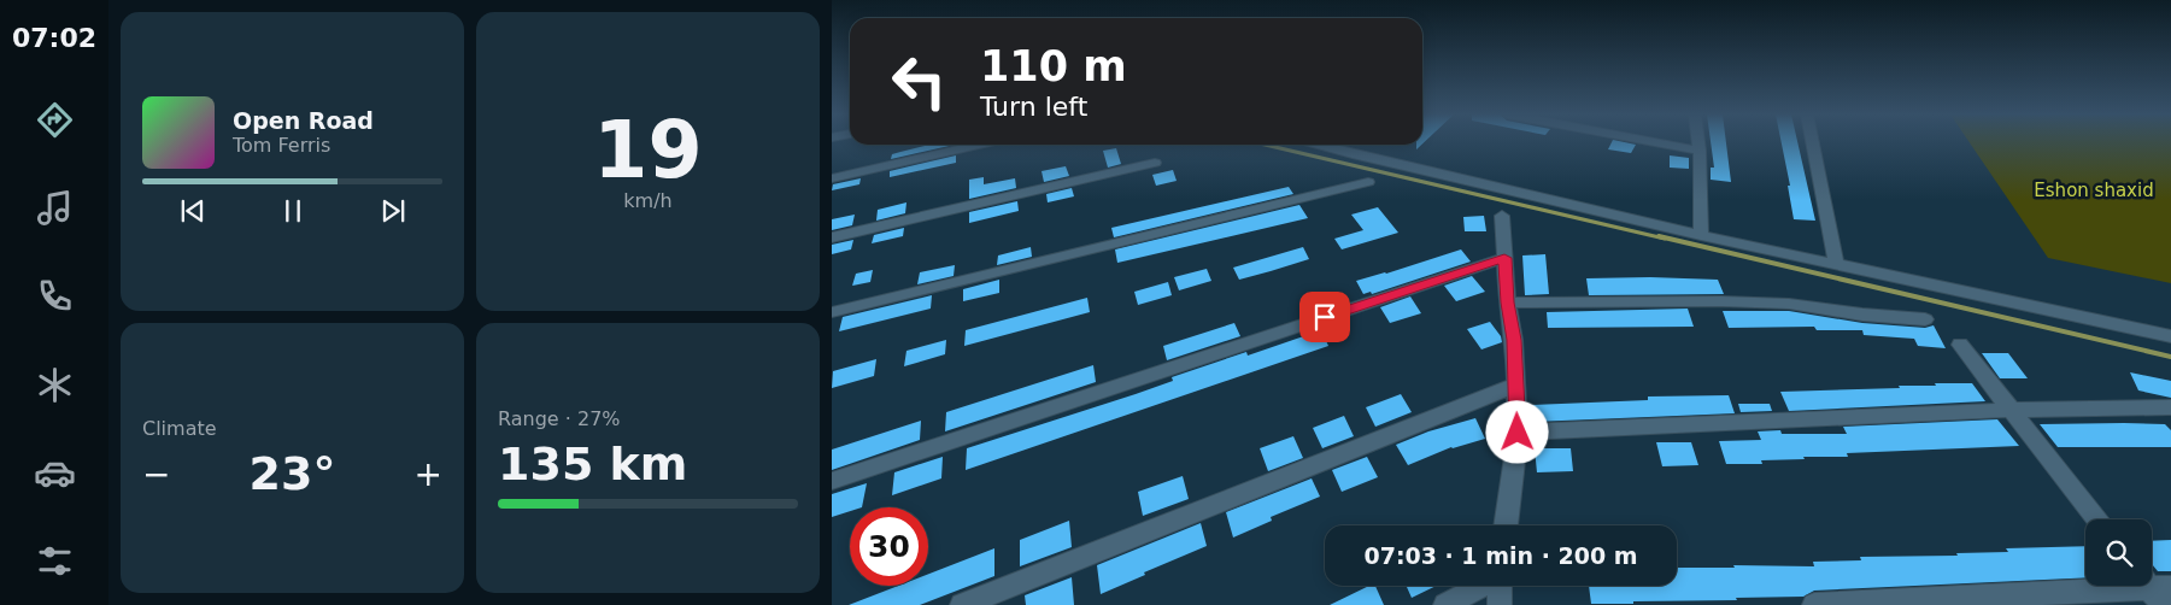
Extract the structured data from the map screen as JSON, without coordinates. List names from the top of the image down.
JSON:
{
  "parks": ["Eshon shaxid"],
  "page": {
    "tabs": "07:02",
    "tile": [
      ["19", "km/h"],
      "Climate",
      ["Range · 27%", "135 km"]
    ],
    "turn": ["110 m", "Turn left"],
    "song": ["Open Road", "Tom Ferris"],
    "heat": ["−", "23°", "+"],
    "limit": "30",
    "trip": "07:03 · 1 min · 200 m"
  }
}
